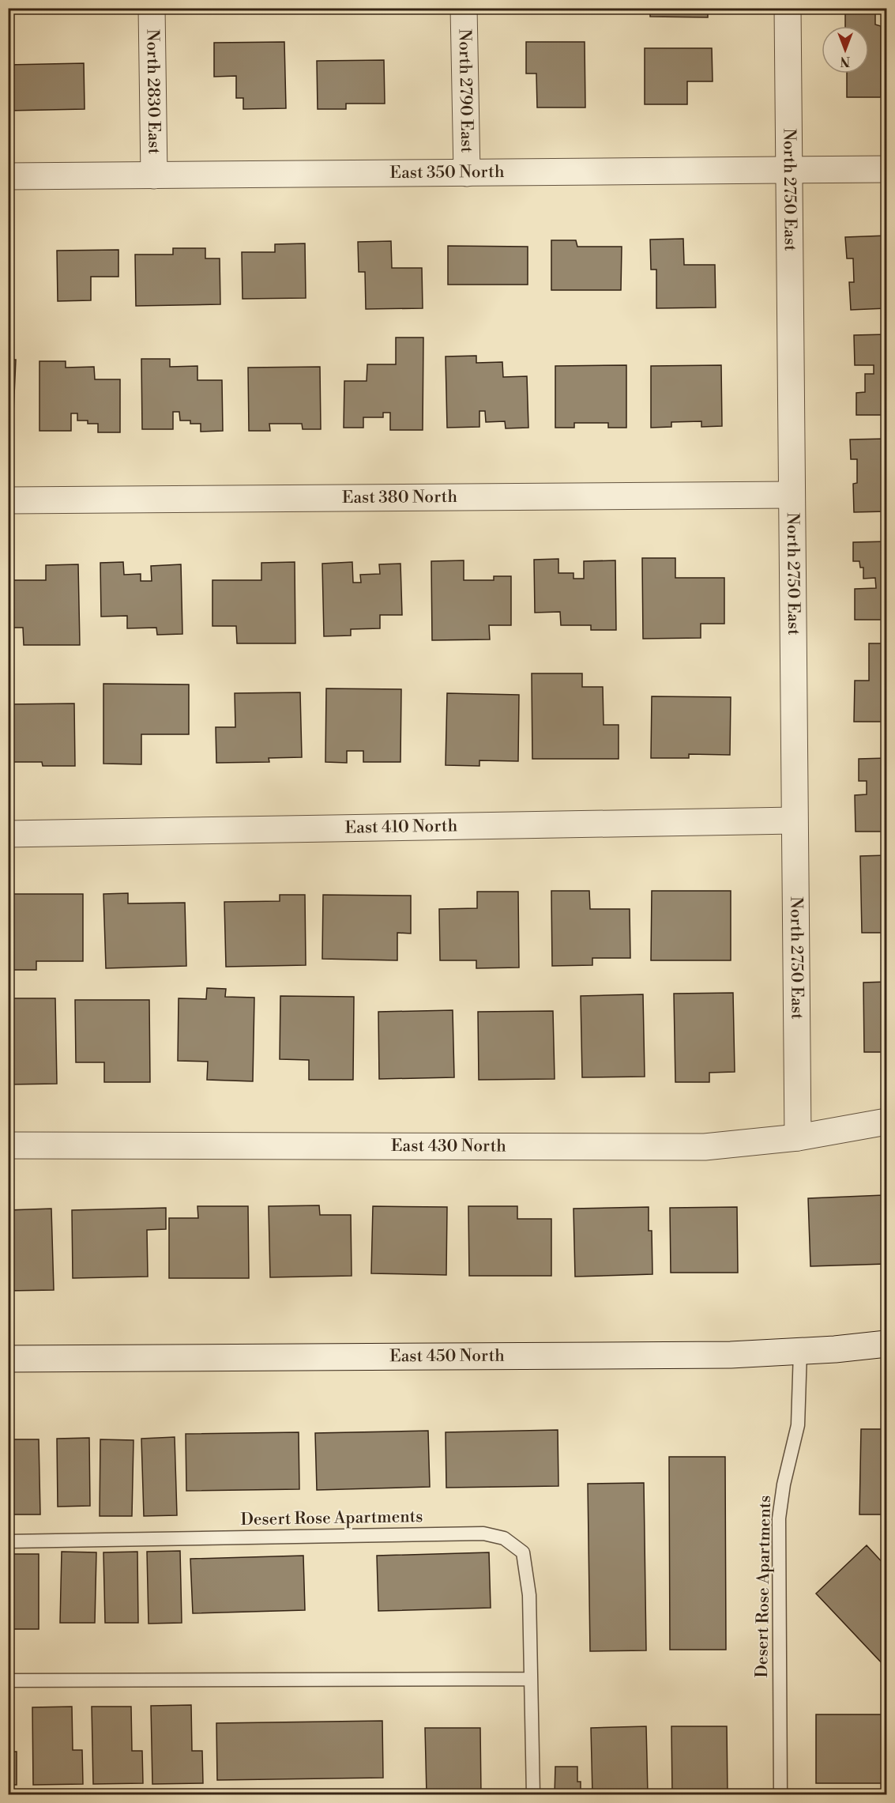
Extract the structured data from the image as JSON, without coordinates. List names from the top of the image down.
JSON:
{
  "streets": {
    "street": [
      "North 2790 East",
      "North 2830 East",
      "East 350 North",
      "North 2750 East",
      "East 380 North",
      "East 410 North",
      "East 430 North",
      "East 450 North"
    ],
    "lane": ["Desert Rose Apartments"]
  },
  "crossings": [
    ["North 2790 East", "East 350 North"],
    ["North 2830 East", "East 350 North"],
    ["East 350 North", "North 2750 East"],
    ["North 2750 East", "East 380 North"],
    ["North 2750 East", "East 410 North"],
    ["North 2750 East", "East 430 North"],
    ["East 450 North", "Desert Rose Apartments"]
  ],
  "north": "bottom"
}
